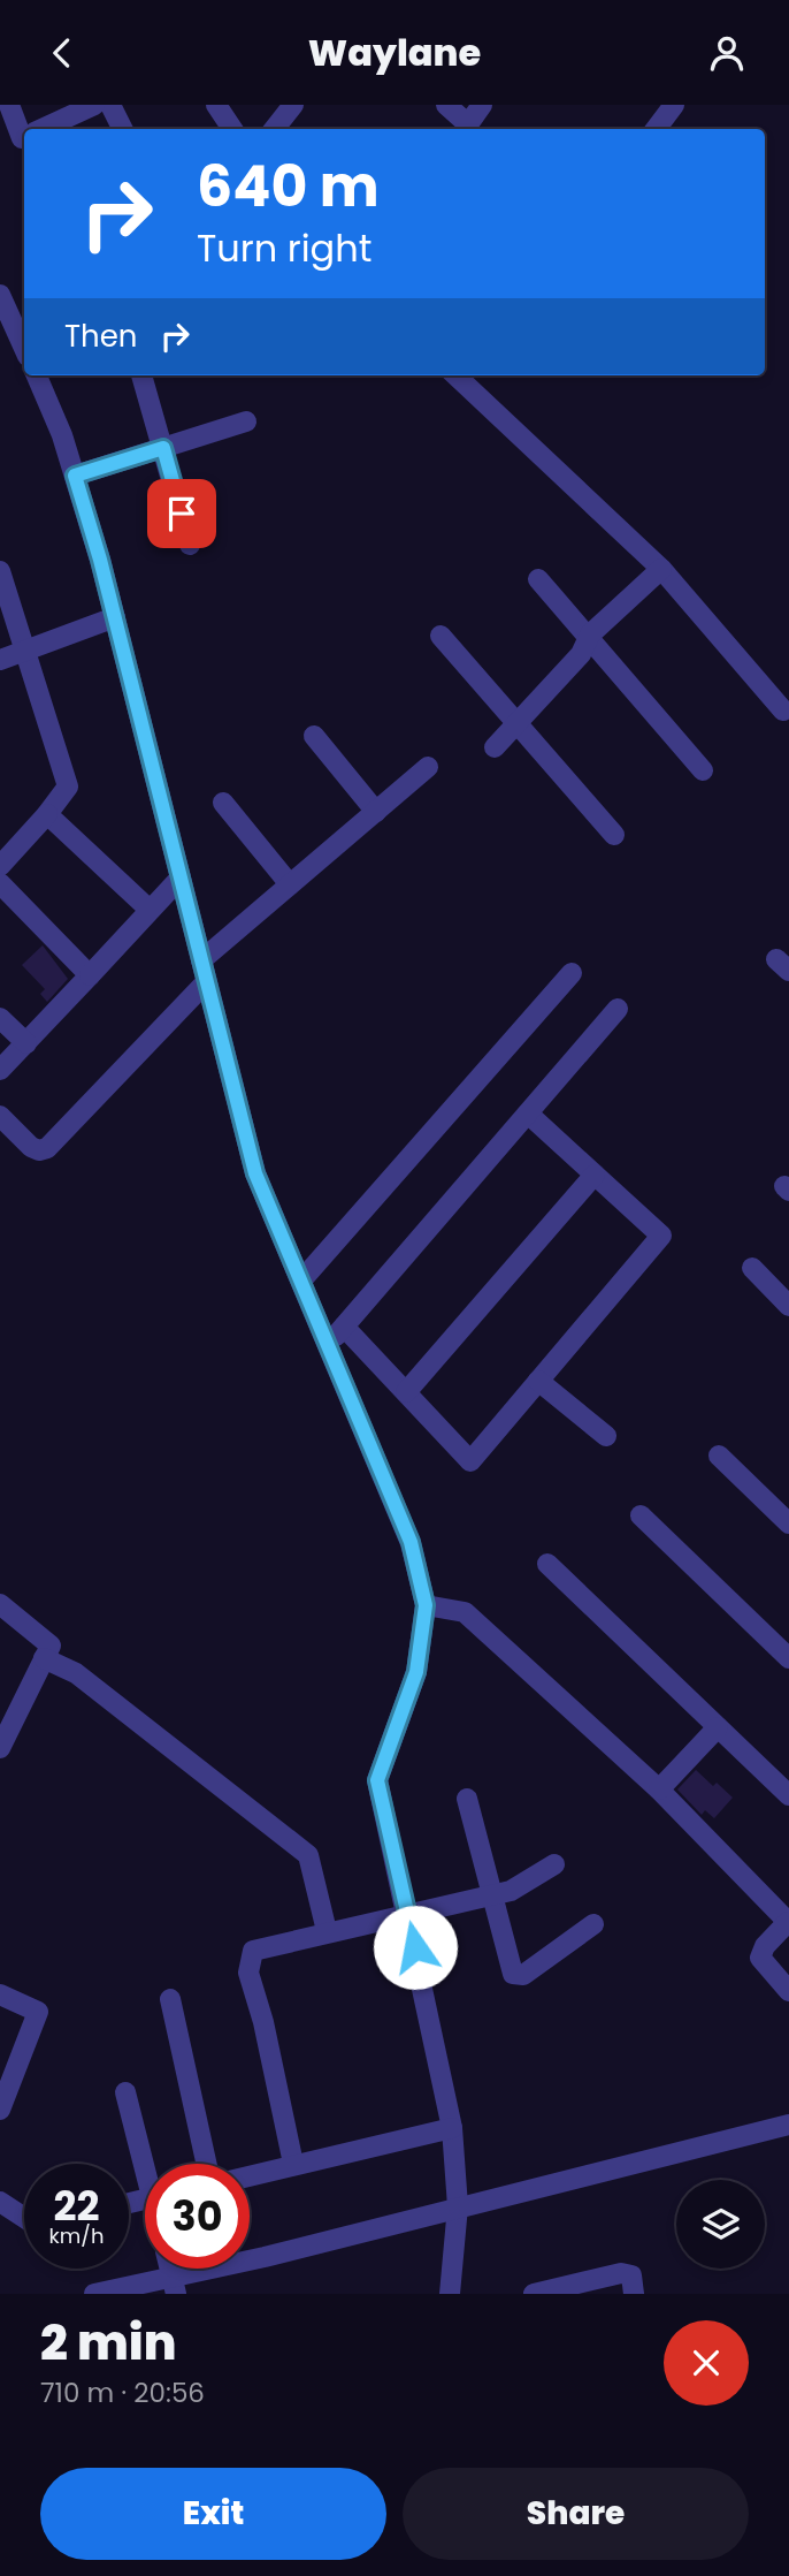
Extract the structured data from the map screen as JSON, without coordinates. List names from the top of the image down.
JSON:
{
  "page": {
    "header": "Waylane",
    "turn": ["640 m", "Turn right"],
    "then": "Then",
    "speed": "22 km/h",
    "limit": "30",
    "heading": ["2 min", "710 m · 20:56"],
    "buttons": ["Exit", "Share"]
  }
}
